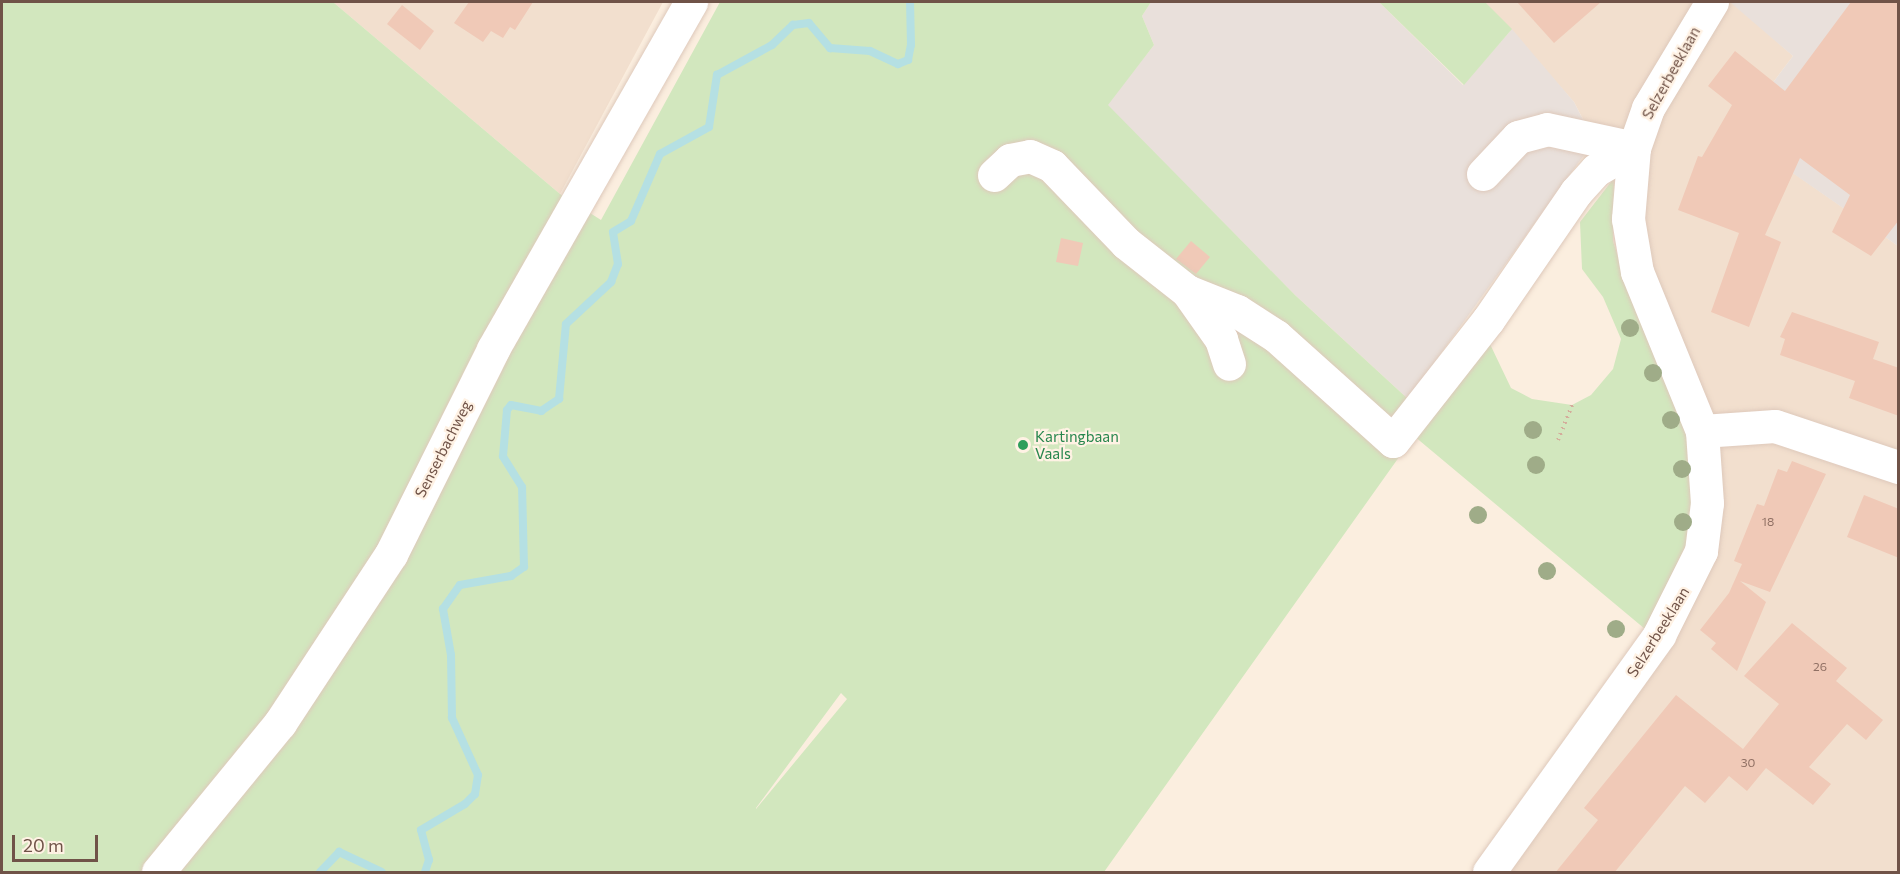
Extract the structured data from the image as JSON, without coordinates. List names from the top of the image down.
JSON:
{
  "streets": {
    "street": ["Selzerbeeklaan", "Senserbachweg"]
  },
  "places": ["Kartingbaan Vaals"],
  "house_numbers": ["18", "26", "30"],
  "scale_bar": "20 m"
}
